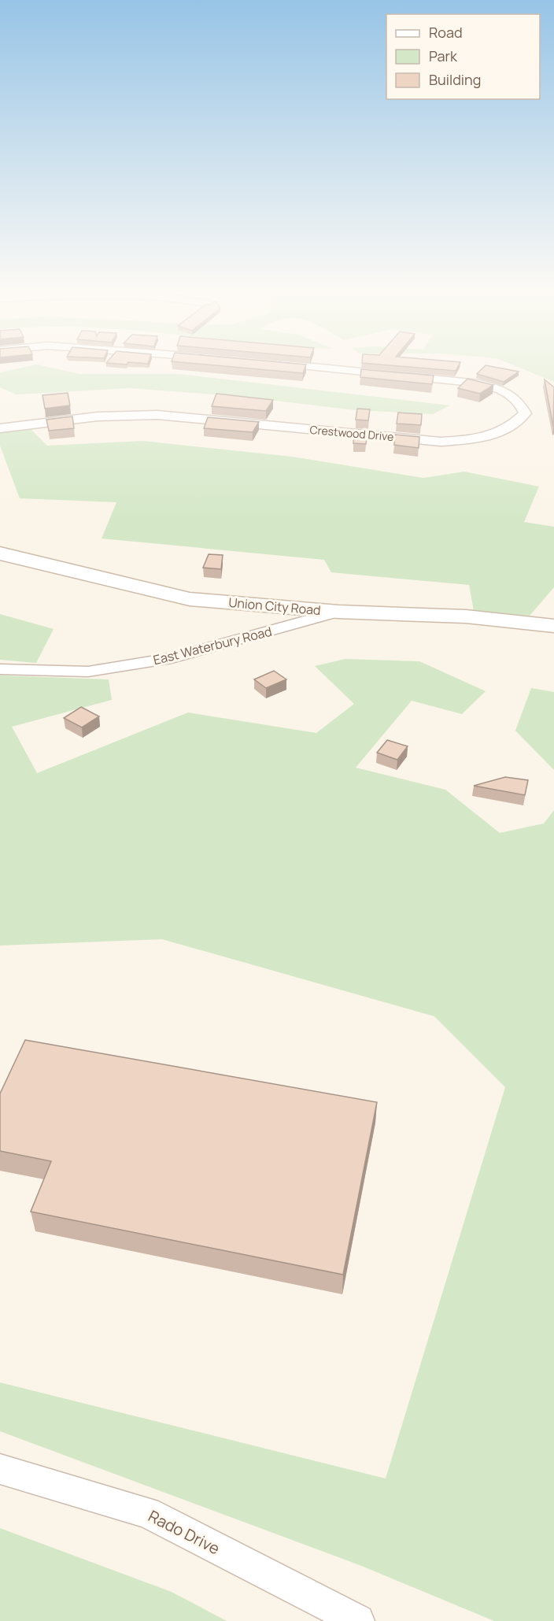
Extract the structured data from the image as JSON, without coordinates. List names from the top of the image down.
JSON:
{
  "streets": {
    "main road": ["Union City Road"],
    "street": ["Crestwood Drive", "East Waterbury Road", "Rado Drive"]
  },
  "crossings": [
    ["Union City Road", "East Waterbury Road"]
  ],
  "legend": ["Road", "Park", "Building"]
}
